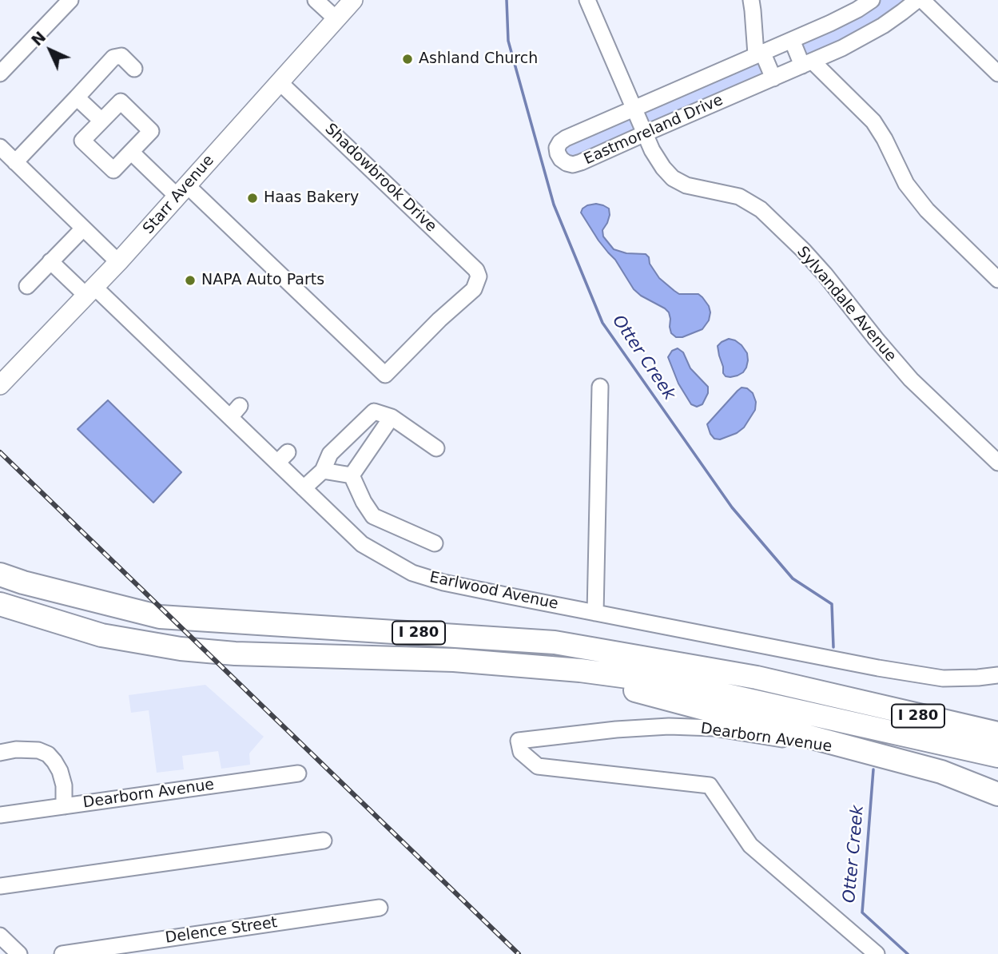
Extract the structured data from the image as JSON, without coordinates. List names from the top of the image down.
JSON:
{
  "streets": {
    "highway": ["I 280"],
    "main road": ["Starr Avenue"],
    "street": [
      "Eastmoreland Drive",
      "Shadowbrook Drive",
      "Sylvandale Avenue",
      "Earlwood Avenue",
      "Dearborn Avenue",
      "Delence Street"
    ]
  },
  "crossings": [
    ["Eastmoreland Drive", "Sylvandale Avenue"],
    ["Shadowbrook Drive", "Starr Avenue"],
    ["Starr Avenue", "Earlwood Avenue"]
  ],
  "water": ["Otter Creek"],
  "places": ["Ashland Church", "Haas Bakery", "NAPA Auto Parts"],
  "north": "top left"
}
